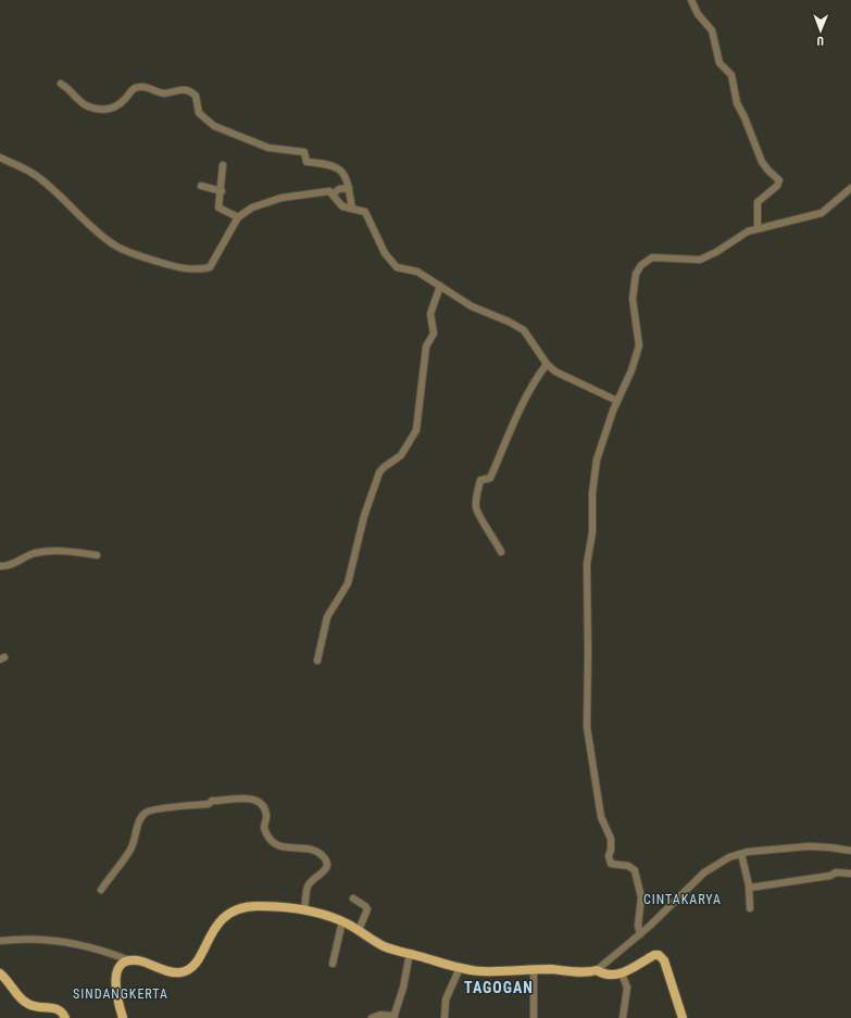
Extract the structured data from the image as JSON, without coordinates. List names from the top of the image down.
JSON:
{
  "districts": ["CINTAKARYA", "TAGOGAN", "SINDANGKERTA"],
  "north": "bottom"
}
